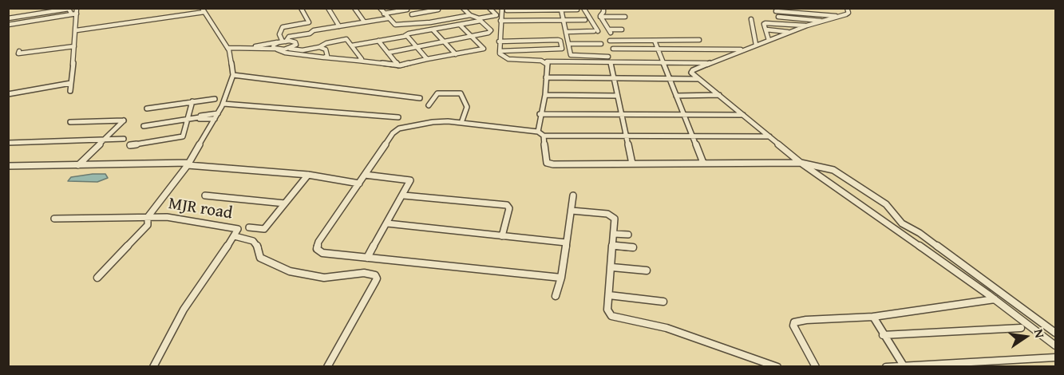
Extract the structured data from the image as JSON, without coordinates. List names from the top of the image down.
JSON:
{
  "streets": {
    "street": ["MJR road"]
  },
  "north": "right"
}
